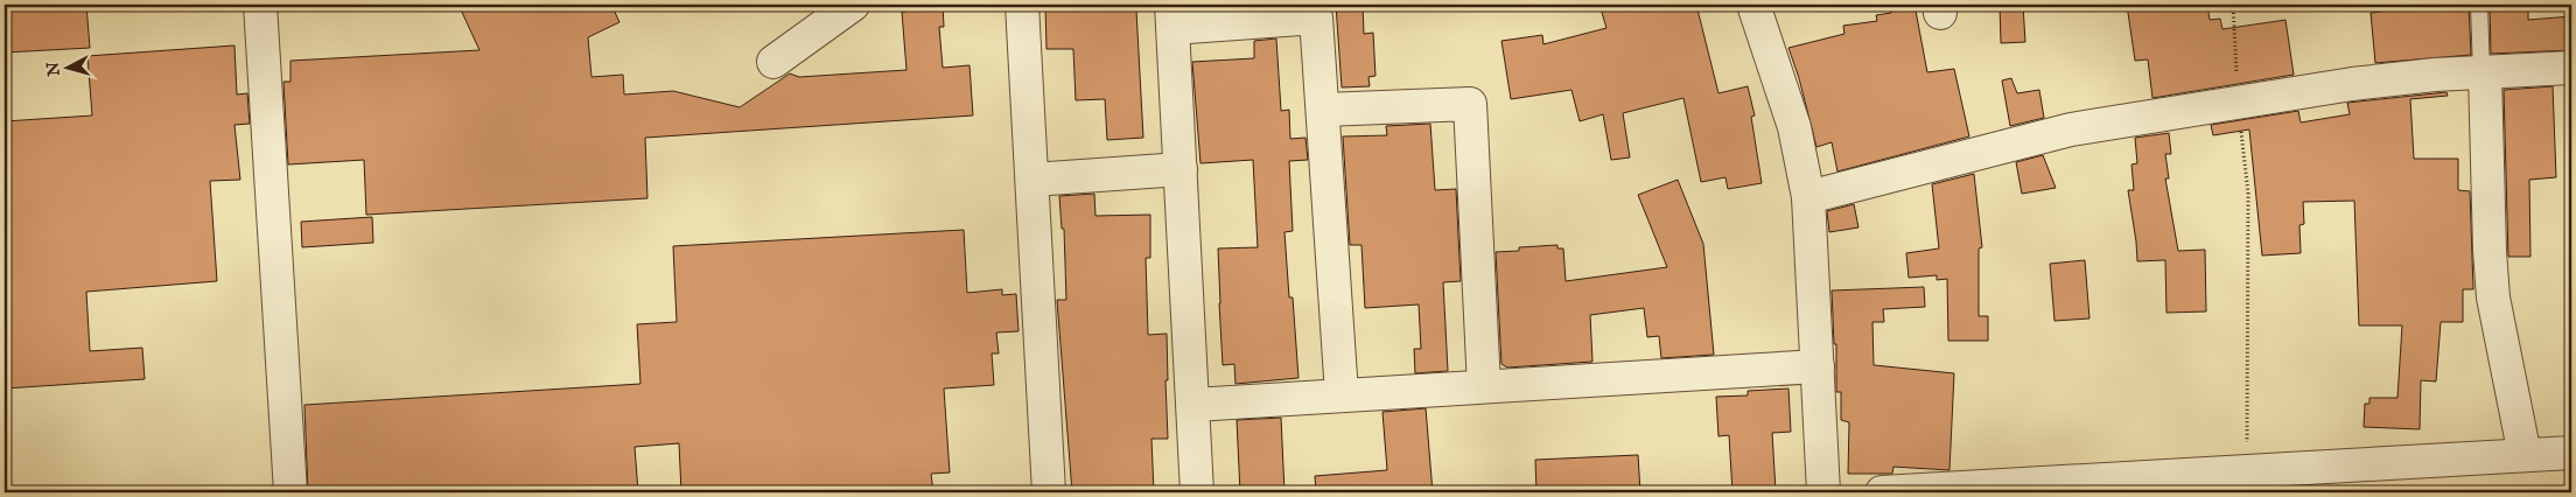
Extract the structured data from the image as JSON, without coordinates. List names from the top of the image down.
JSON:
{
  "north": "left"
}
